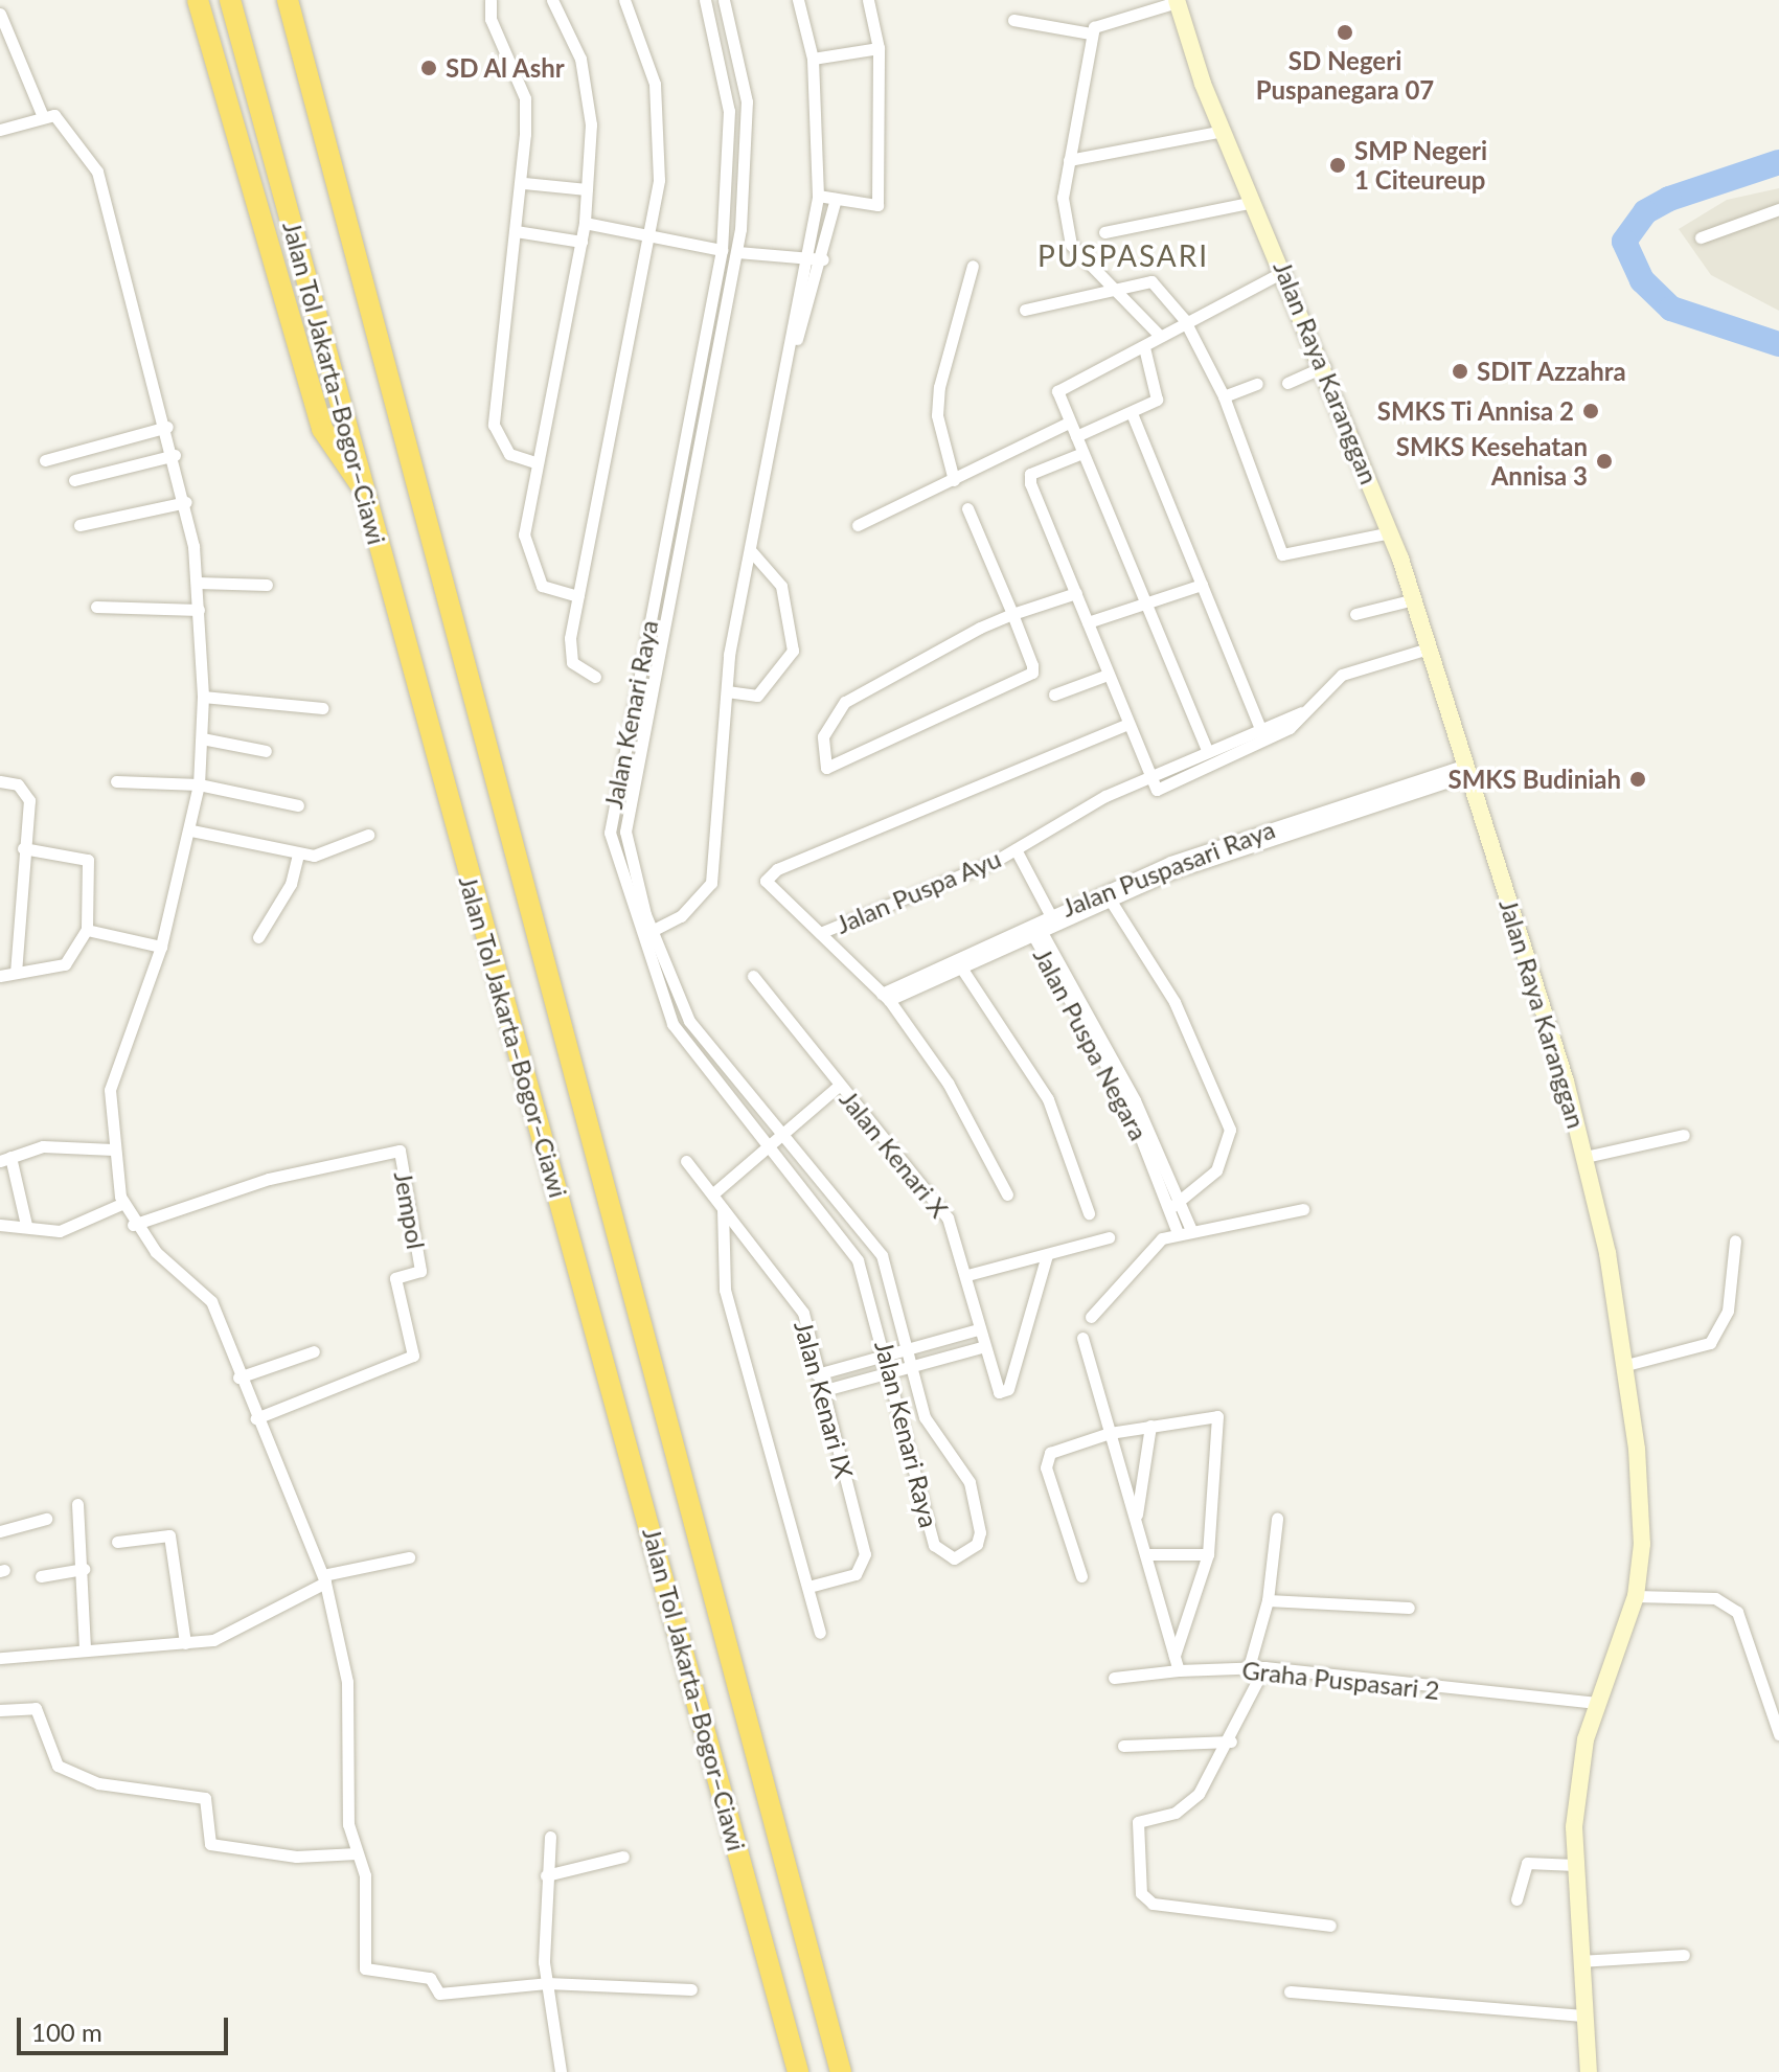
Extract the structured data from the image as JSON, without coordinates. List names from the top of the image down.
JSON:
{
  "streets": {
    "highway": ["Jalan Tol Jakarta–Bogor–Ciawi"],
    "street": [
      "Jalan Raya Karanggan",
      "Jalan Kenari Raya",
      "Jalan Puspasari Raya",
      "Jalan Puspa Ayu",
      "Jalan Puspa Negara",
      "Jalan Kenari X",
      "Jempol",
      "Jalan Kenari IX",
      "Graha Puspasari 2"
    ]
  },
  "crossings": [
    ["Jalan Raya Karanggan", "Jalan Puspasari Raya"],
    ["Jalan Raya Karanggan", "Graha Puspasari 2"],
    ["Jalan Puspasari Raya", "Jalan Puspa Ayu"],
    ["Jalan Puspasari Raya", "Jalan Puspa Negara"]
  ],
  "districts": ["PUSPASARI"],
  "places": [
    "SD Negeri Puspanegara 07",
    "SD Al Ashr",
    "SMP Negeri 1 Citeureup",
    "SDIT Azzahra",
    "SMKS Ti Annisa 2",
    "SMKS Kesehatan Annisa 3",
    "SMKS Budiniah"
  ],
  "scale_bar": "100 m"
}
